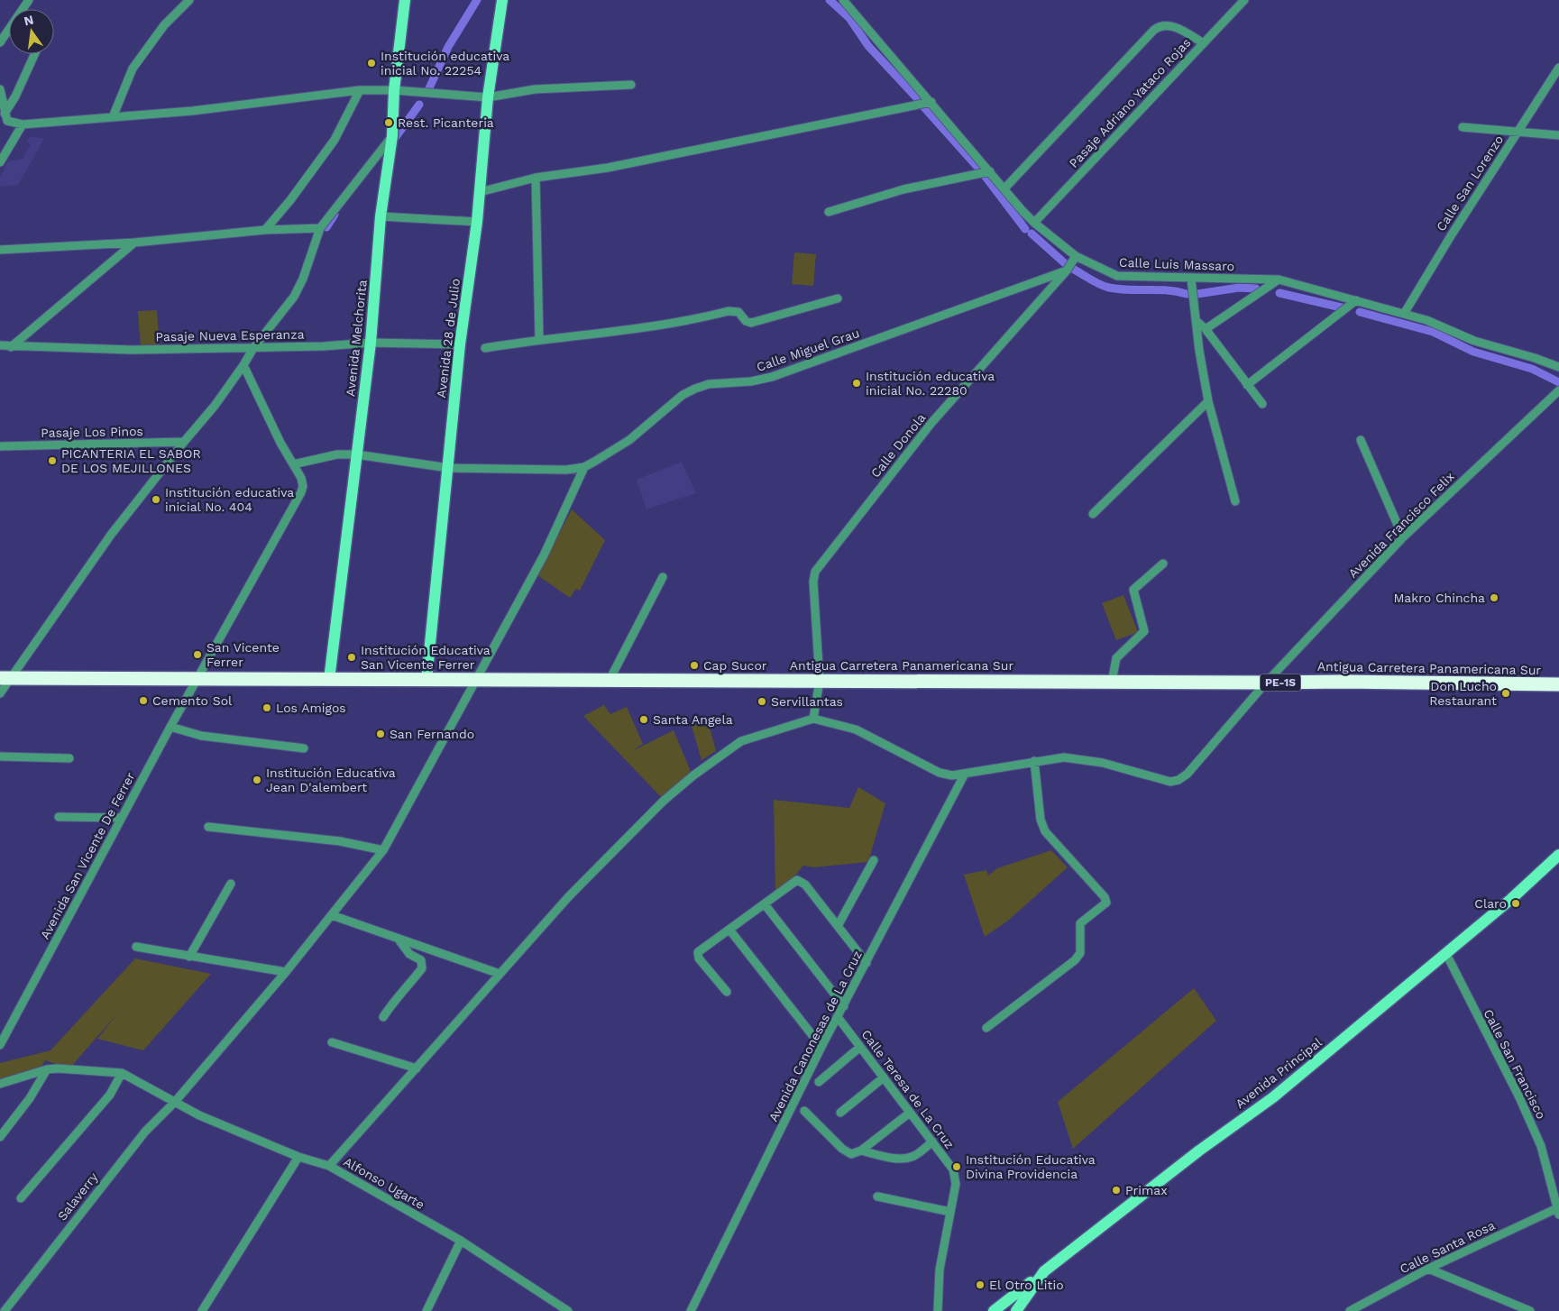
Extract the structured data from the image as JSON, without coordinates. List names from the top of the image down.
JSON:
{
  "streets": {
    "highway": ["Antigua Carretera Panamericana Sur", "PE-1S"],
    "main road": ["Avenida Melchorita", "Avenida 28 de Julio", "Avenida Principal"],
    "street": [
      "Pasaje Adriano Yataco Rojas",
      "Calle San Lorenzo",
      "Calle Luis Massaro",
      "Pasaje Nueva Esperanza",
      "Calle Miguel Grau",
      "Pasaje Los Pinos",
      "Calle Donola",
      "Avenida Francisco Felix",
      "Avenida San Vicente De Ferrer",
      "Avenida Canonesas de La Cruz",
      "Calle San Francisco",
      "Calle Teresa de La Cruz",
      "Alfonso Ugarte",
      "Salaverry",
      "Calle Santa Rosa"
    ]
  },
  "crossings": [
    ["Pasaje Adriano Yataco Rojas", "Calle Luis Massaro"],
    ["Calle San Lorenzo", "Calle Luis Massaro"],
    ["Calle Luis Massaro", "Calle Donola"],
    ["Pasaje Nueva Esperanza", "Avenida Melchorita"],
    ["Pasaje Nueva Esperanza", "Avenida 28 de Julio"],
    ["Avenida Melchorita", "Calle Miguel Grau"],
    ["Avenida Melchorita", "Antigua Carretera Panamericana Sur"],
    ["Avenida 28 de Julio", "Calle Miguel Grau"],
    ["Avenida 28 de Julio", "Antigua Carretera Panamericana Sur"],
    ["Calle Miguel Grau", "Calle Donola"],
    ["Calle Miguel Grau", "Avenida San Vicente De Ferrer"],
    ["Calle Miguel Grau", "Salaverry"],
    ["Calle Donola", "Antigua Carretera Panamericana Sur"],
    ["Avenida Francisco Felix", "Antigua Carretera Panamericana Sur"],
    ["Antigua Carretera Panamericana Sur", "Avenida San Vicente De Ferrer"],
    ["Antigua Carretera Panamericana Sur", "Salaverry"],
    ["Avenida Canonesas de La Cruz", "Calle Teresa de La Cruz"],
    ["Calle San Francisco", "Avenida Principal"],
    ["Calle San Francisco", "Calle Santa Rosa"],
    ["Alfonso Ugarte", "Salaverry"]
  ],
  "places": [
    "Institución educativa inicial No. 22254",
    "Rest. Picanteria",
    "Institución educativa inicial No. 22280",
    "PICANTERIA EL SABOR DE LOS MEJILLONES",
    "Institución educativa inicial No. 404",
    "Makro Chincha",
    "San Vicente Ferrer",
    "Institución Educativa San Vicente Ferrer",
    "Cap Sucor",
    "Don Lucho Restaurant",
    "Cemento Sol",
    "Servillantas",
    "Los Amigos",
    "Santa Angela",
    "San Fernando",
    "Institución Educativa Jean D'alembert",
    "Claro",
    "Institución Educativa Divina Providencia",
    "Primax",
    "El Otro Litio"
  ],
  "north": "top"
}
